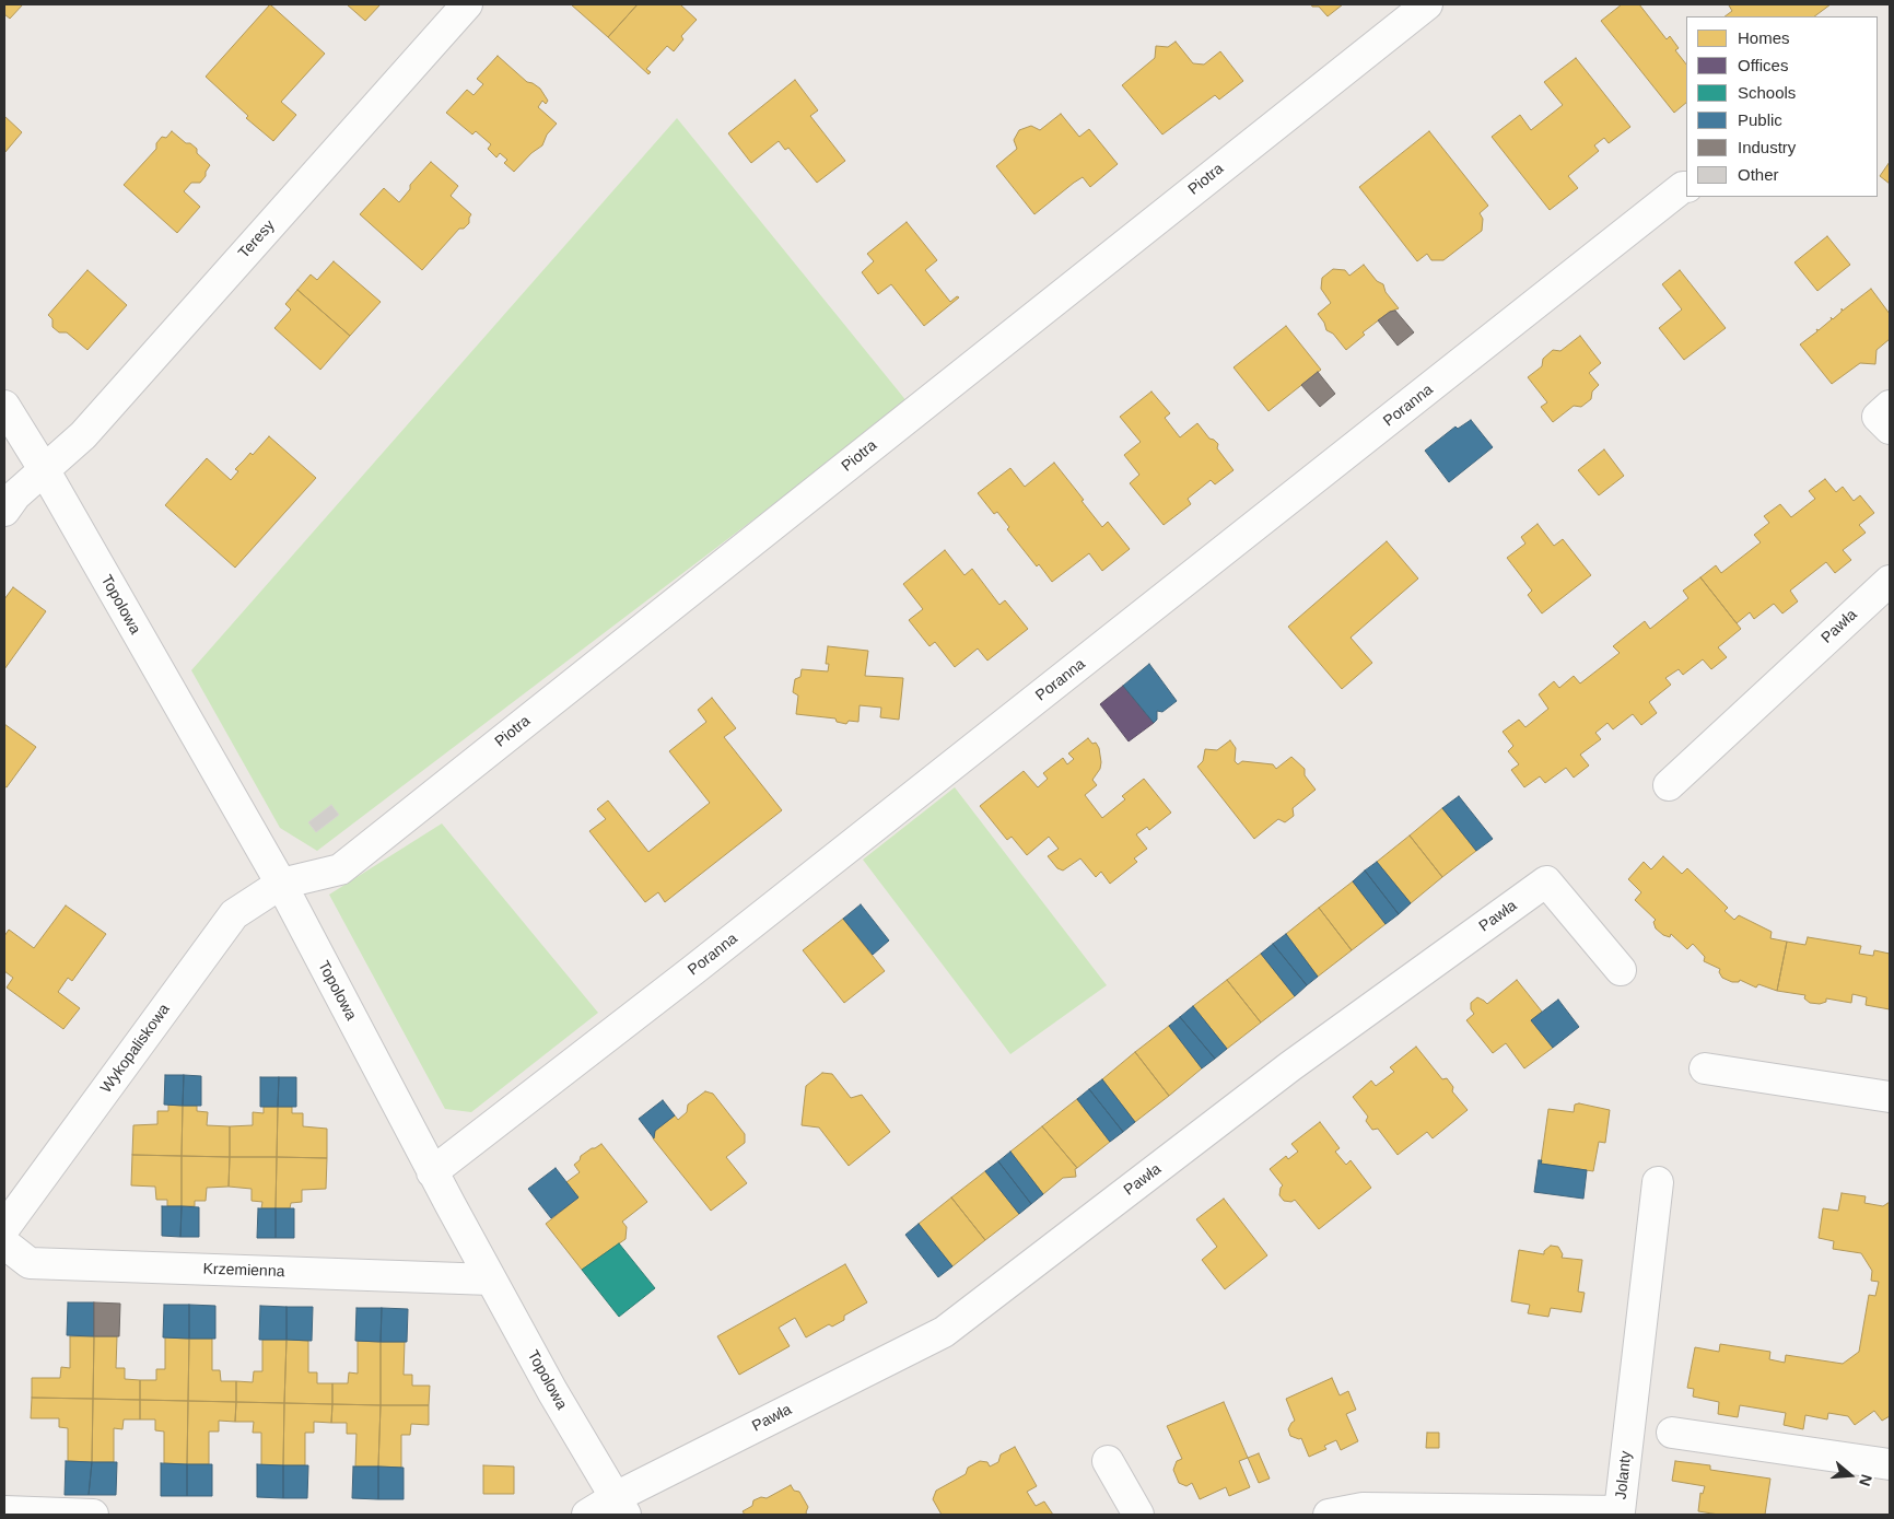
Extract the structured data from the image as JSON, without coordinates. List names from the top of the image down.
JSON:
{
  "streets": {
    "street": [
      "Piotra",
      "Teresy",
      "Poranna",
      "Topolowa",
      "Pawła",
      "Wykopaliskowa",
      "Krzemienna",
      "Jolanty"
    ]
  },
  "crossings": [
    ["Piotra", "Topolowa"],
    ["Piotra", "Wykopaliskowa"],
    ["Teresy", "Topolowa"],
    ["Poranna", "Topolowa"],
    ["Topolowa", "Pawła"],
    ["Topolowa", "Wykopaliskowa"],
    ["Topolowa", "Krzemienna"]
  ],
  "legend": [
    "Homes",
    "Offices",
    "Schools",
    "Public",
    "Industry",
    "Other"
  ],
  "north": "right"
}
